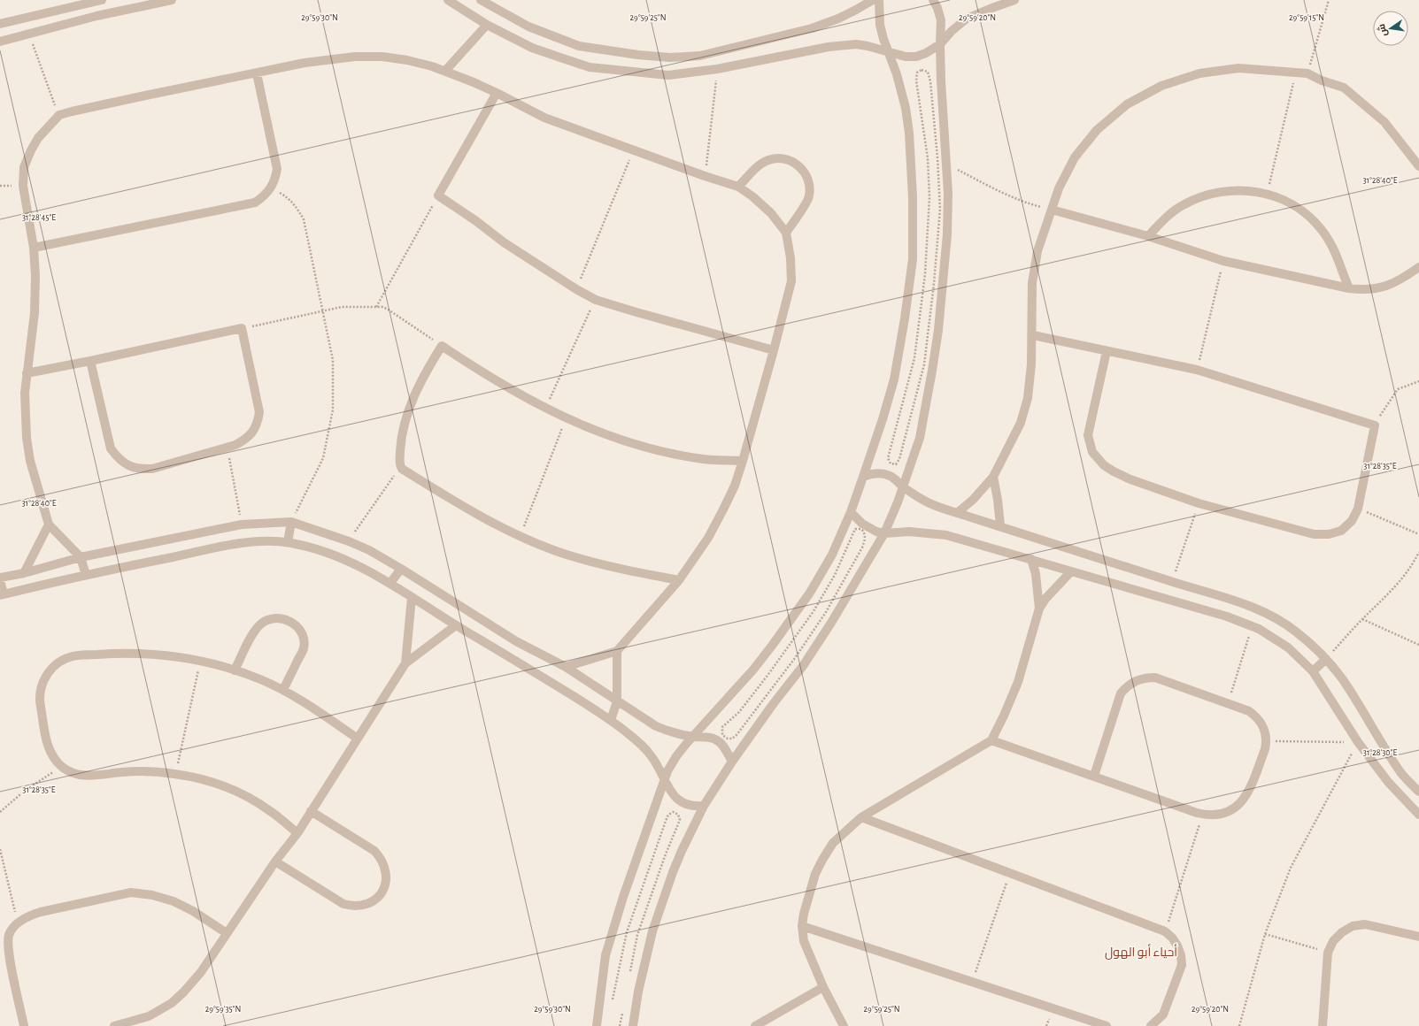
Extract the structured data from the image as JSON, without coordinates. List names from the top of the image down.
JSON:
{
  "districts": ["أحياء أبو الهول"],
  "north": "left",
  "coordinates": [
    "29°59'30\"N",
    "29°59'25\"N",
    "29°59'20\"N",
    "29°59'15\"N",
    "31°28'40\"E",
    "31°28'45\"E",
    "31°28'35\"E",
    "31°28'30\"E",
    "29°59'35\"N"
  ]
}
